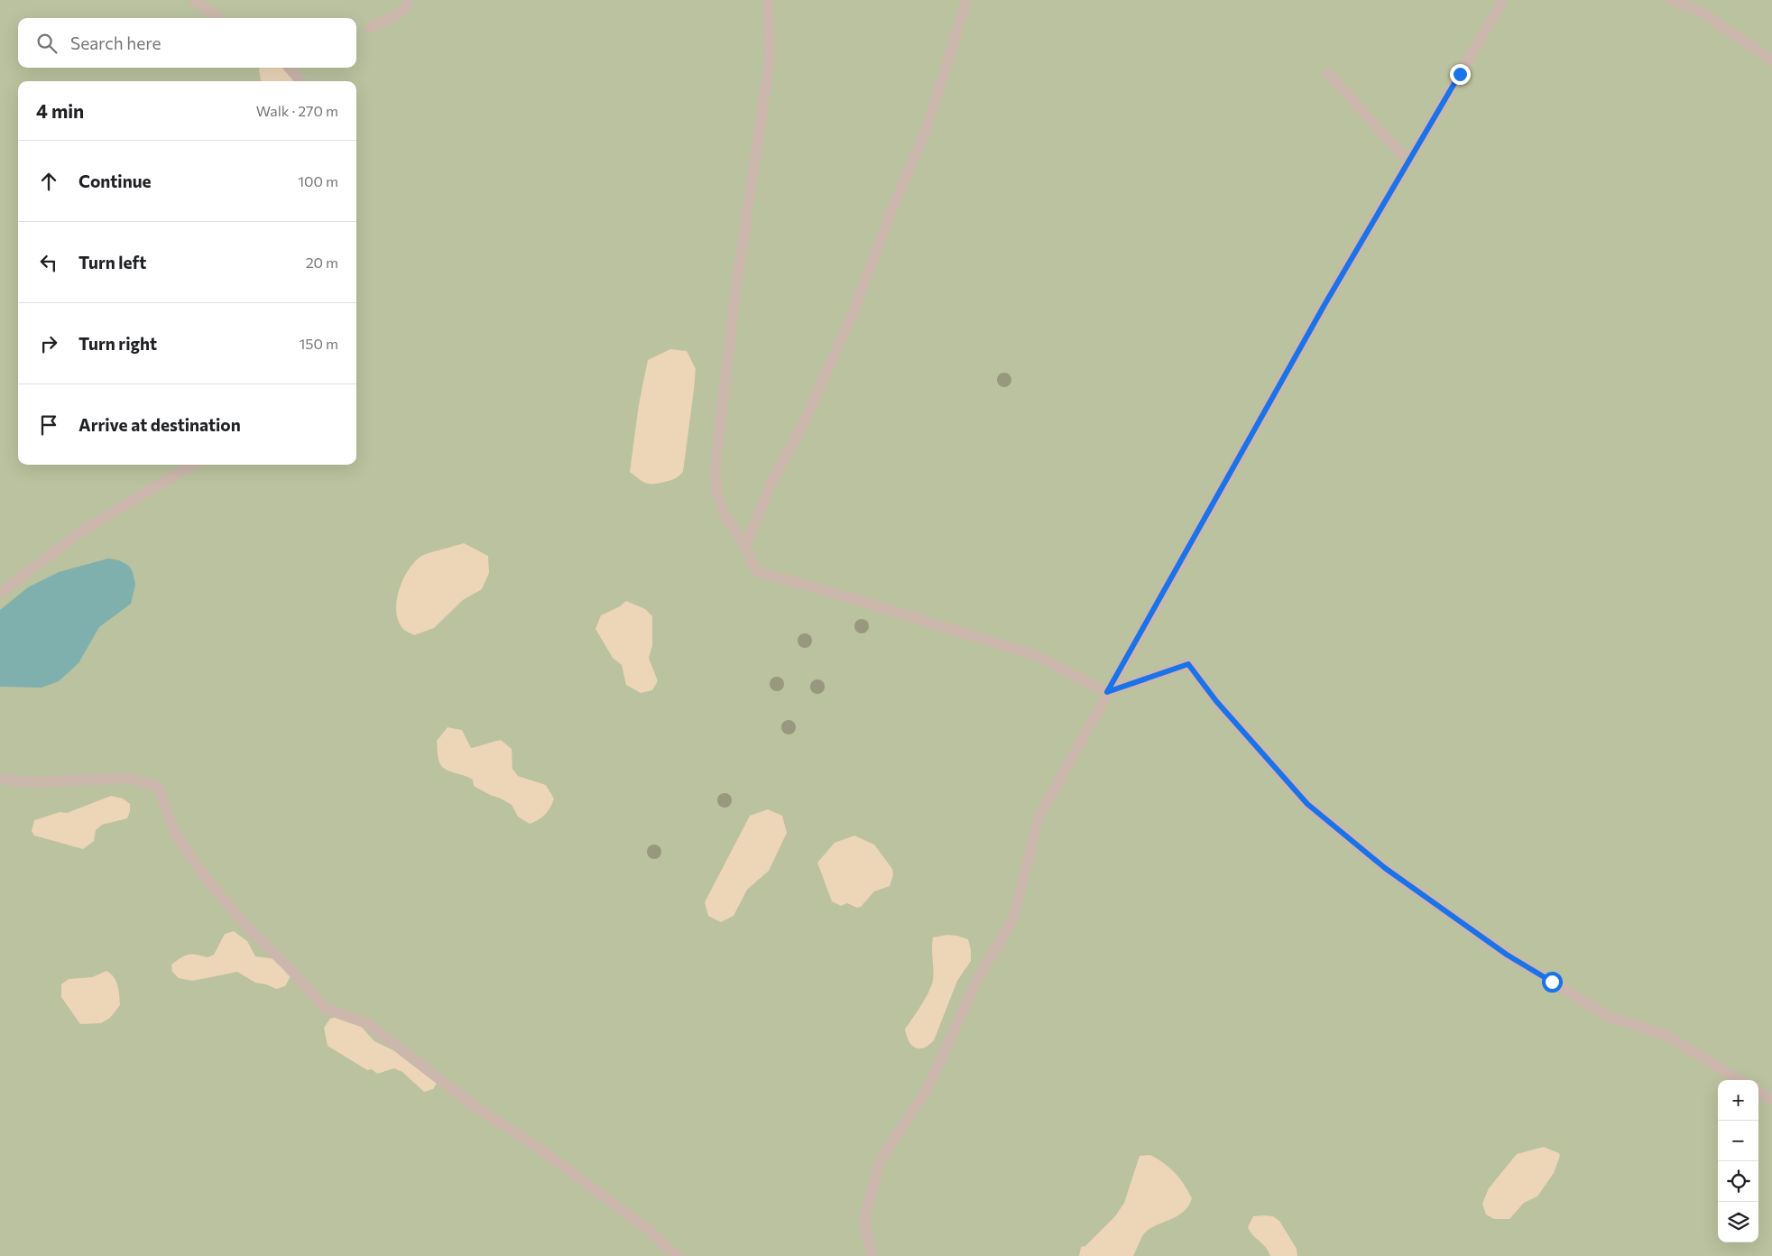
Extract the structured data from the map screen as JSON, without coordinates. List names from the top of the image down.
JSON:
{
  "page": {
    "search": "Search here",
    "heading": ["4 min", "Walk · 270 m"],
    "list": [
      ["Continue", "100 m"],
      ["Turn left", "20 m"],
      ["Turn right", "150 m"],
      "Arrive at destination"
    ],
    "map_buttons": ["+", "−"]
  }
}
